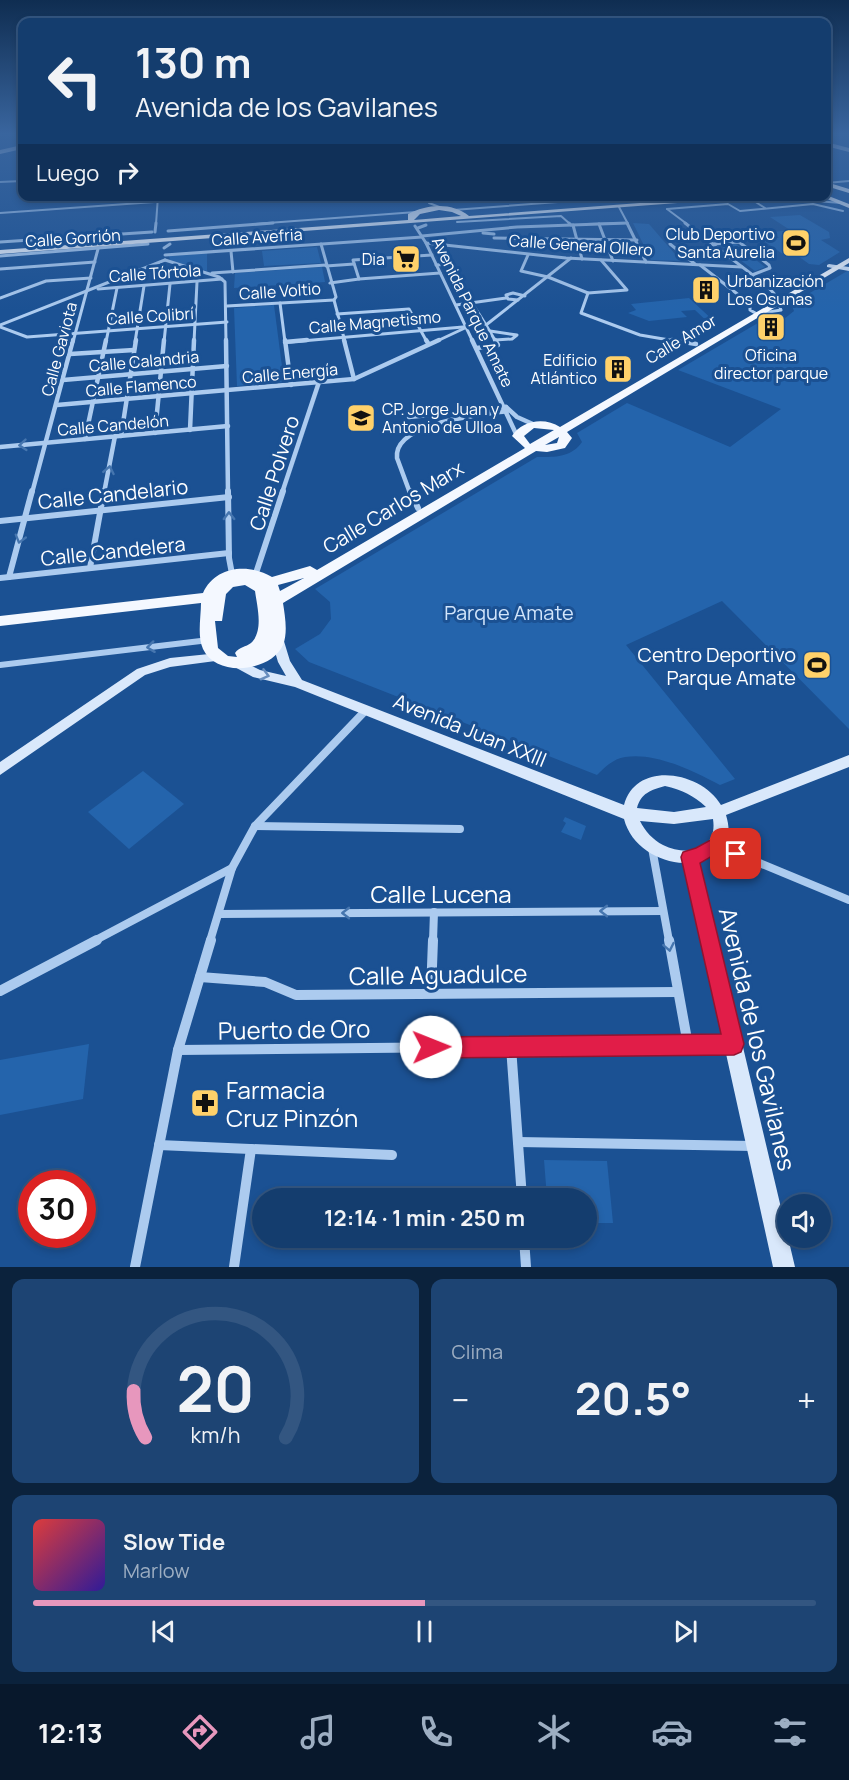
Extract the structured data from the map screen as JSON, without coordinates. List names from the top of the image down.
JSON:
{
  "streets": {
    "main road": ["Calle Amor", "Calle Carlos Marx"],
    "street": [
      "Calle Avefria",
      "Calle Gorrión",
      "Calle General Ollero",
      "Calle Tórtola",
      "Calle Voltio",
      "Avenida Parque Amate",
      "Calle Colibrí",
      "Calle Magnetismo",
      "Calle Gaviota",
      "Calle Calandria",
      "Calle Energía",
      "Calle Flamenco",
      "Calle Candelón",
      "Calle Polvero",
      "Calle Candelario",
      "Calle Candelera",
      "Avenida Juan XXIII",
      "Calle Lucena",
      "Calle Aguadulce",
      "Puerto de Oro",
      "Avenida de los Gavilanes"
    ]
  },
  "crossings": [
    ["Calle Avefria", "Calle Tórtola"],
    ["Calle Avefria", "Avenida Parque Amate"],
    ["Calle Avefria", "Calle Colibrí"],
    ["Calle Avefria", "Calle Gaviota"],
    ["Calle Gorrión", "Calle Gaviota"],
    ["Calle General Ollero", "Avenida Parque Amate"],
    ["Avenida Parque Amate", "Calle Magnetismo"],
    ["Avenida Parque Amate", "Calle Amor"],
    ["Avenida Parque Amate", "Calle Carlos Marx"],
    ["Calle Colibrí", "Calle Gaviota"],
    ["Calle Amor", "Calle Carlos Marx"],
    ["Calle Gaviota", "Calle Calandria"],
    ["Calle Gaviota", "Calle Flamenco"],
    ["Calle Gaviota", "Calle Candelón"],
    ["Calle Gaviota", "Calle Candelario"],
    ["Calle Gaviota", "Calle Candelera"],
    ["Calle Energía", "Calle Flamenco"],
    ["Calle Energía", "Calle Polvero"],
    ["Puerto de Oro", "Avenida de los Gavilanes"]
  ],
  "one_way": ["Calle Lucena"],
  "parks": ["Parque Amate"],
  "places": {
    "sports": ["Club Deportivo Santa Aurelia", "Centro Deportivo Parque Amate"],
    "supermarket": ["Dia"],
    "building": ["Urbanización Los Osunas", "Oficina director parque", "Edificio Atlántico"],
    "school or university": ["CP. Jorge Juan y Antonio de Ulloa"],
    "pharmacy": ["Farmacia Cruz Pinzón"]
  },
  "page": {
    "turn": ["130 m", "Avenida de los Gavilanes"],
    "then": "Luego",
    "limit": "30",
    "trip": "12:14 · 1 min · 250 m",
    "tile": "Clima",
    "heat": ["−", "20.5°", "+"],
    "song": ["Slow Tide", "Marlow"],
    "tabs": "12:13",
    "gauge": ["20", "km/h"]
  }
}
